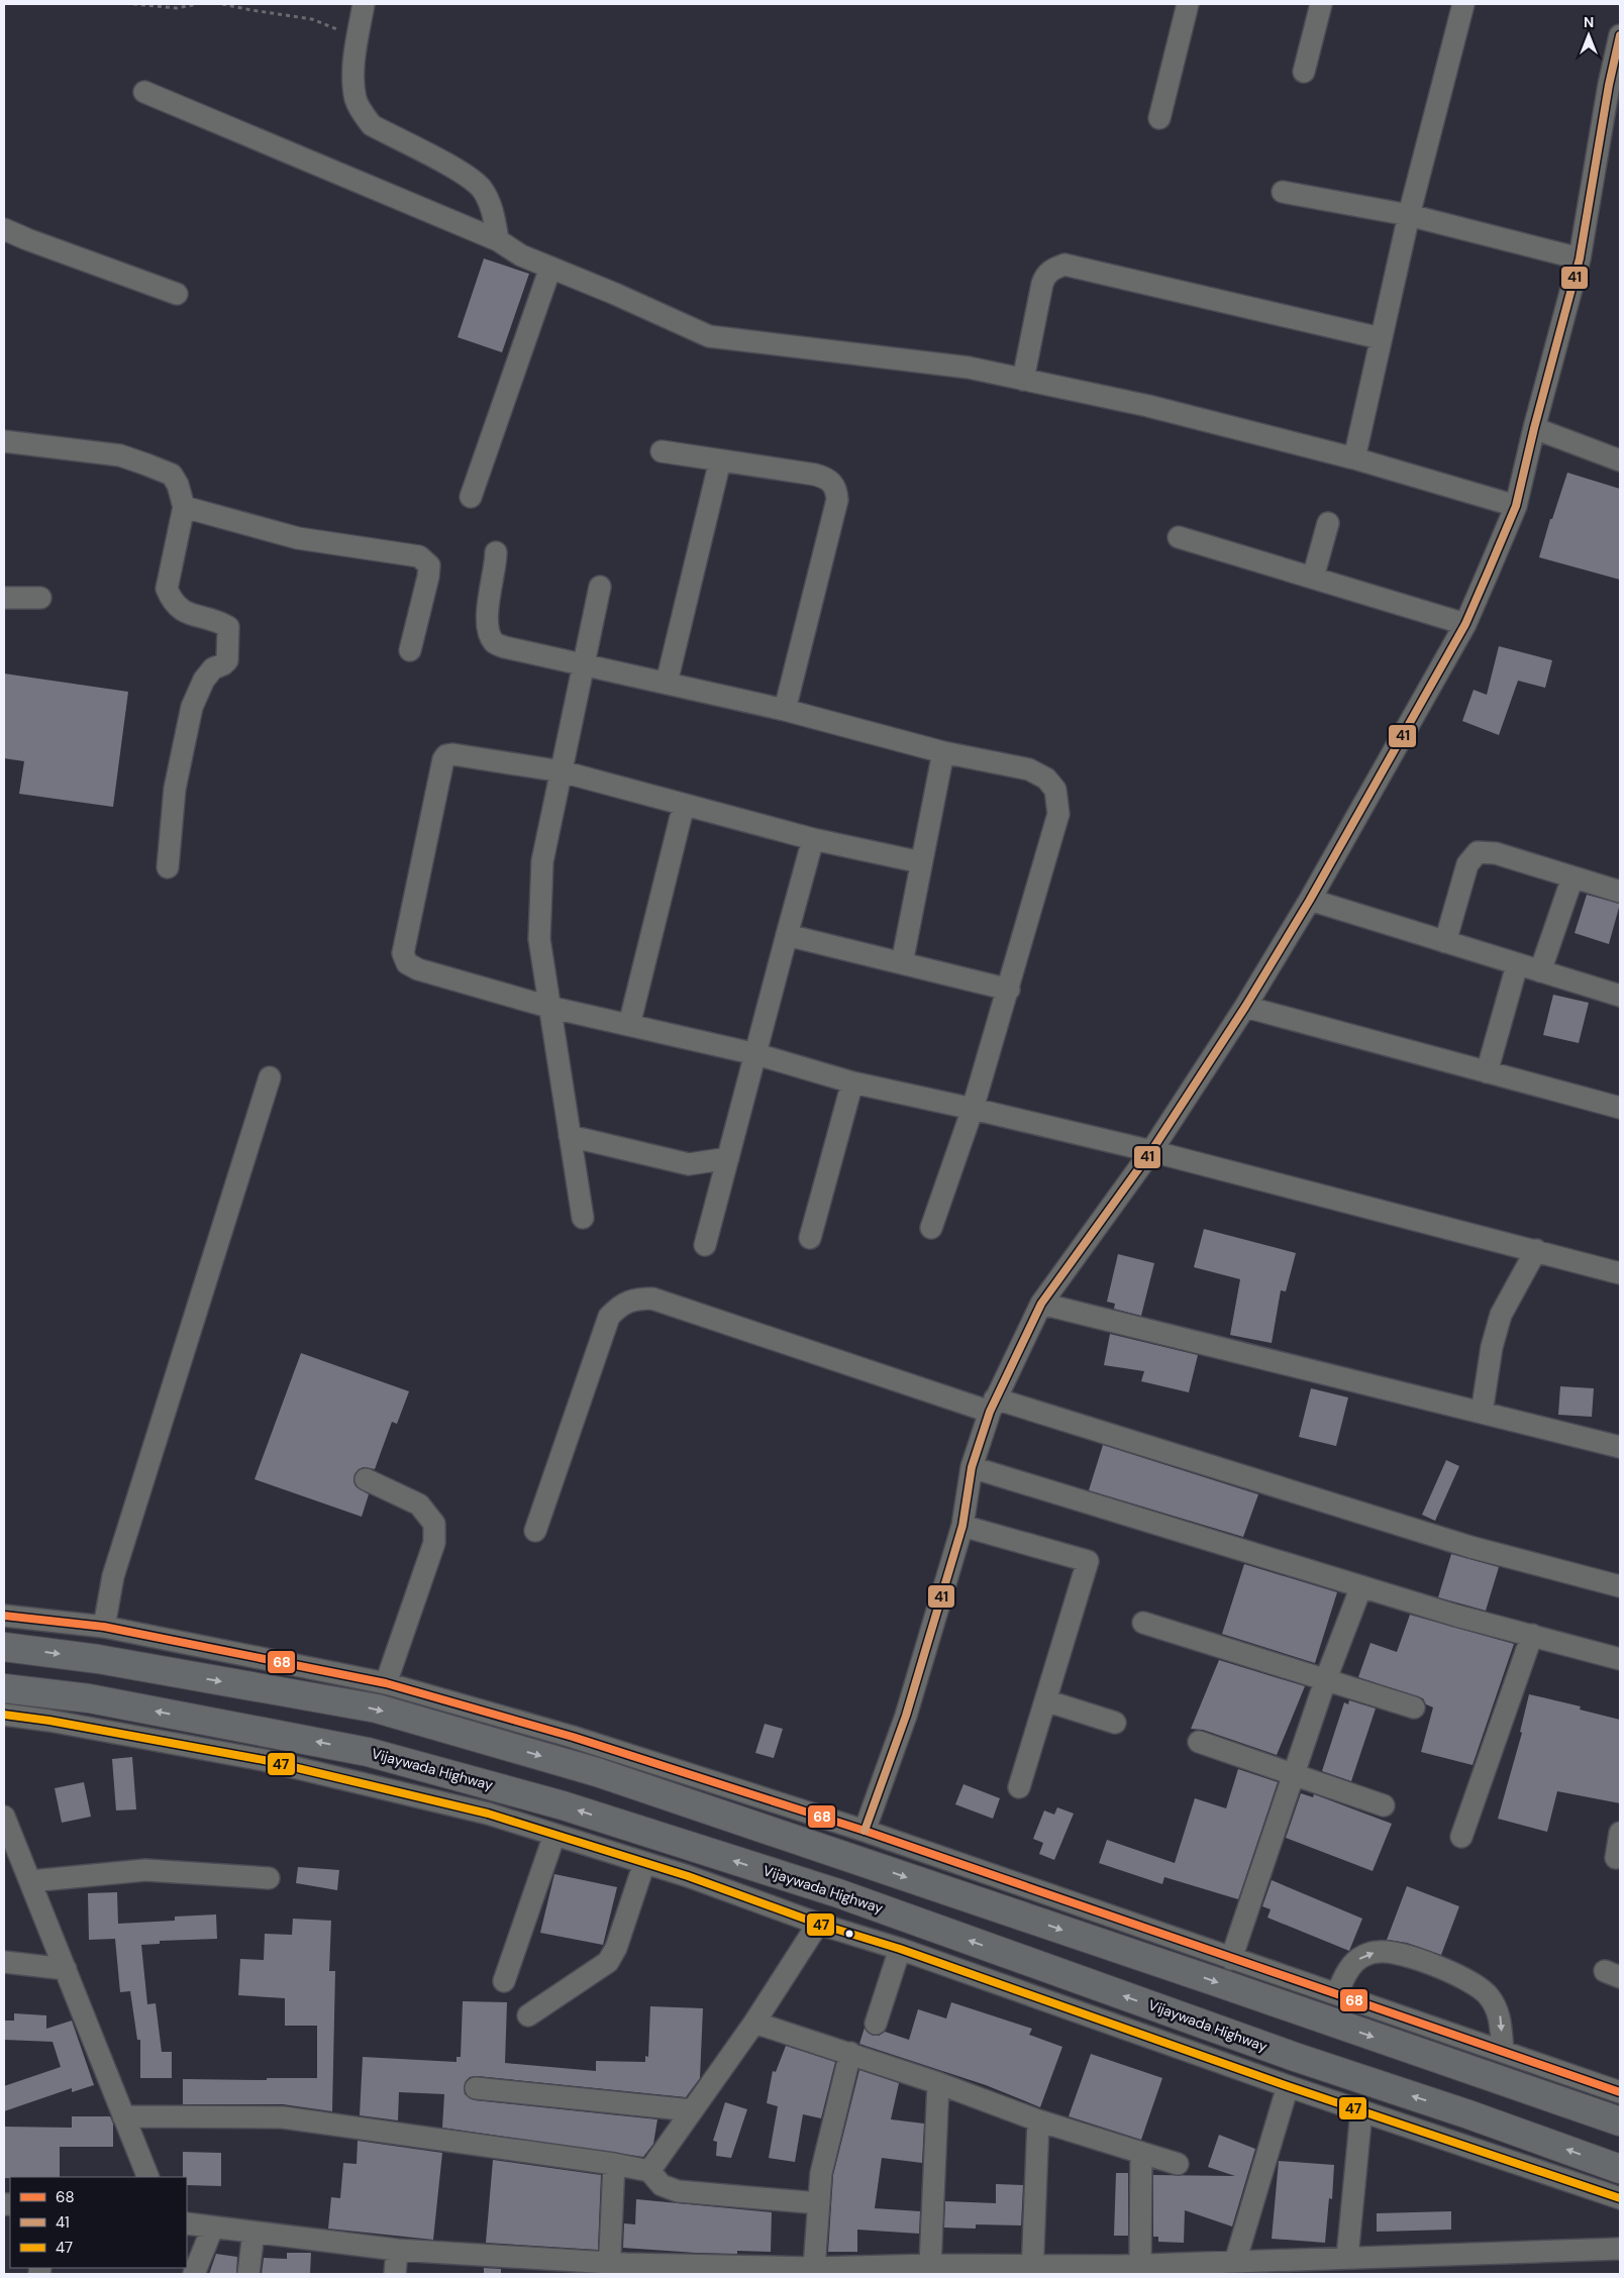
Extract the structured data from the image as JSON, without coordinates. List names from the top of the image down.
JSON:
{
  "streets": {
    "highway": ["Vijaywada Highway"]
  },
  "lines": ["transit line 41", "transit line 68", "transit line 47"],
  "legend": ["68", "41", "47"],
  "north": "top"
}
